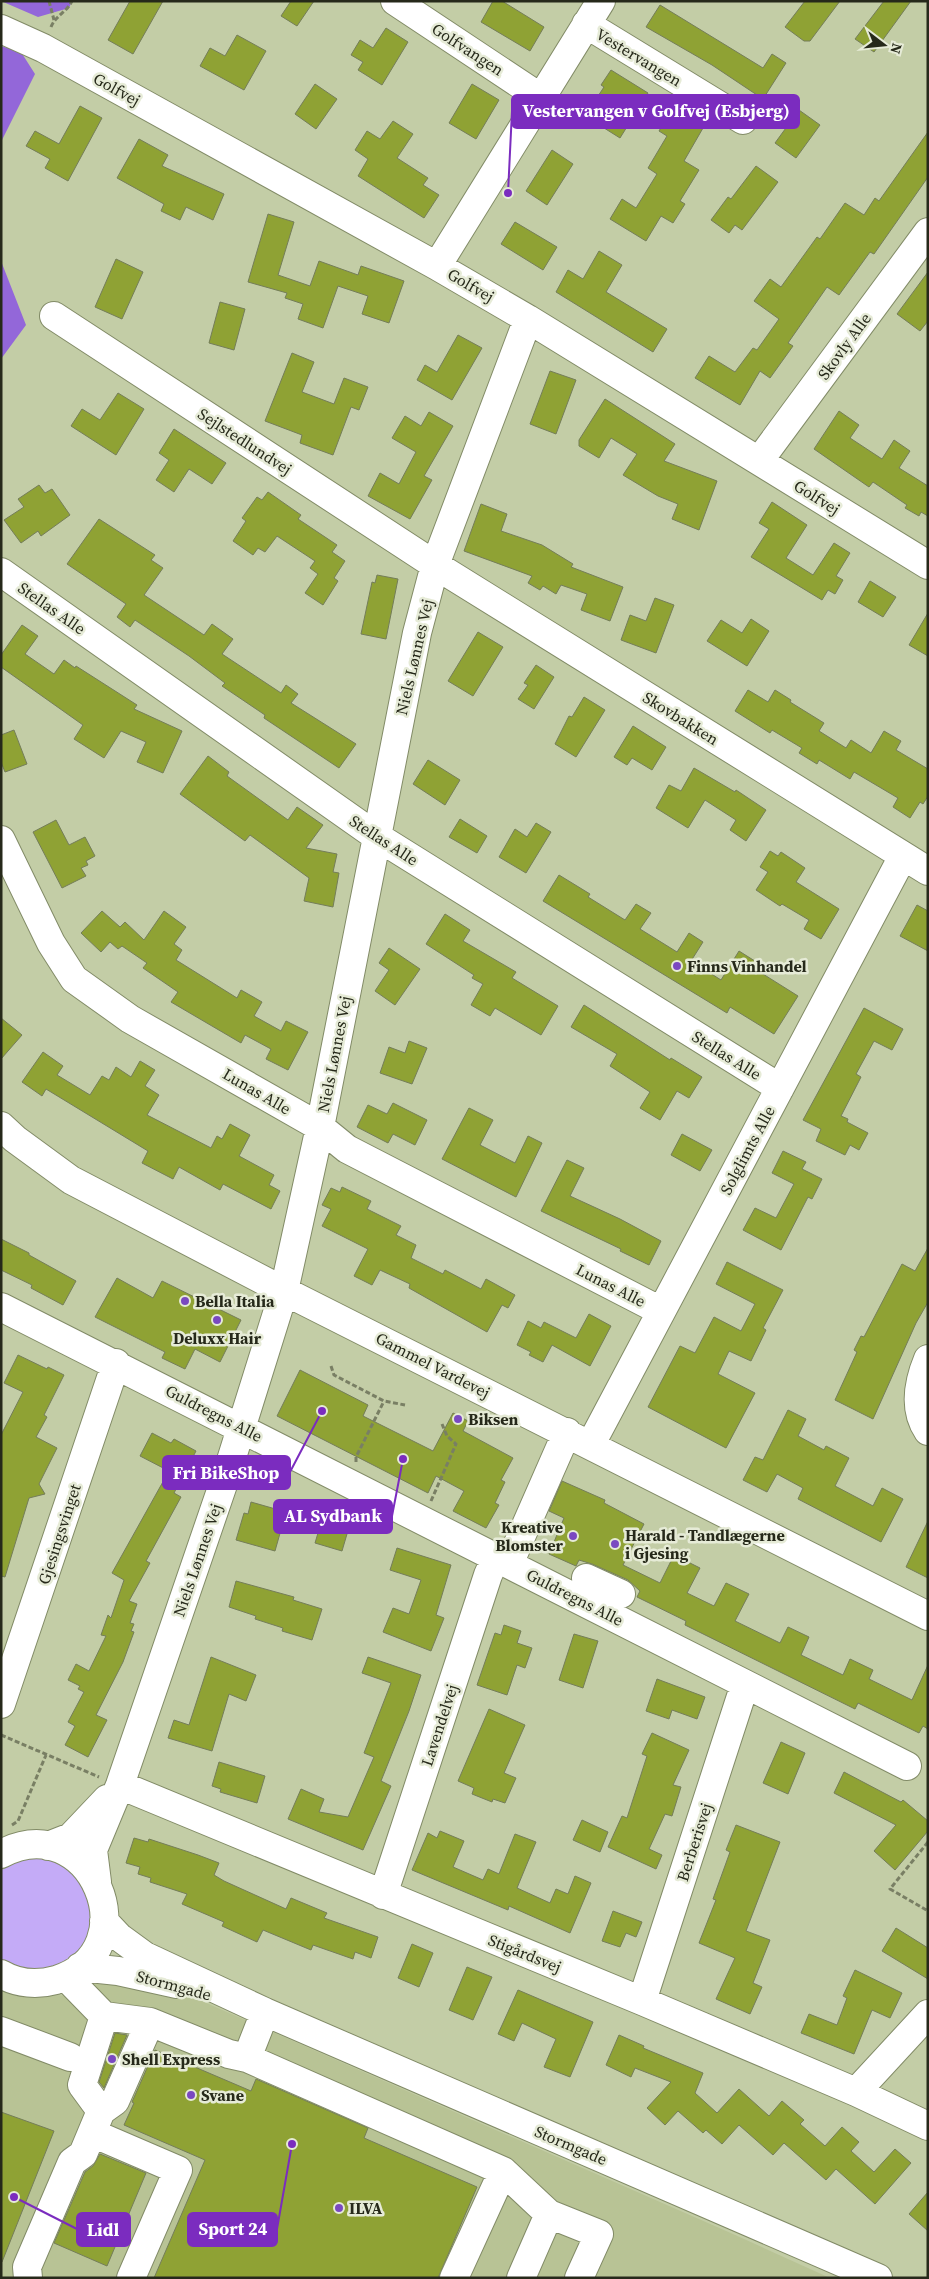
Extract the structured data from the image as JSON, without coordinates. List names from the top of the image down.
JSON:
{
  "streets": {
    "street": [
      "Golfvangen",
      "Vestervangen",
      "Golfvej",
      "Skovly Alle",
      "Sejlstedlundvej",
      "Stellas Alle",
      "Niels Lønnes Vej",
      "Skovbakken",
      "Lunas Alle",
      "Solglimts Alle",
      "Gammel Vardevej",
      "Guldregns Alle",
      "Gjesingsvinget",
      "Lavendelvej",
      "Berberisvej",
      "Stigårdsvej",
      "Stormgade"
    ]
  },
  "crossings": [
    ["Golfvangen", "Vestervangen"],
    ["Vestervangen", "Golfvej"],
    ["Golfvej", "Skovly Alle"],
    ["Golfvej", "Niels Lønnes Vej"],
    ["Sejlstedlundvej", "Niels Lønnes Vej"],
    ["Sejlstedlundvej", "Skovbakken"],
    ["Stellas Alle", "Niels Lønnes Vej"],
    ["Stellas Alle", "Solglimts Alle"],
    ["Niels Lønnes Vej", "Skovbakken"],
    ["Niels Lønnes Vej", "Lunas Alle"],
    ["Niels Lønnes Vej", "Gammel Vardevej"],
    ["Niels Lønnes Vej", "Guldregns Alle"],
    ["Niels Lønnes Vej", "Stigårdsvej"],
    ["Skovbakken", "Solglimts Alle"],
    ["Lunas Alle", "Solglimts Alle"],
    ["Solglimts Alle", "Gammel Vardevej"],
    ["Gammel Vardevej", "Lavendelvej"],
    ["Guldregns Alle", "Gjesingsvinget"],
    ["Guldregns Alle", "Lavendelvej"],
    ["Guldregns Alle", "Berberisvej"],
    ["Lavendelvej", "Stigårdsvej"],
    ["Berberisvej", "Stigårdsvej"]
  ],
  "places": [
    "Vestervangen v Golfvej (Esbjerg)",
    "Finns Vinhandel",
    "Bella Italia",
    "Deluxx Hair",
    "Fri BikeShop",
    "Biksen",
    "AL Sydbank",
    "Kreative Blomster",
    "Harald - Tandlægerne i Gjesing",
    "Shell Express",
    "Svane",
    "Sport 24",
    "Lidl",
    "ILVA"
  ],
  "north": "right"
}
